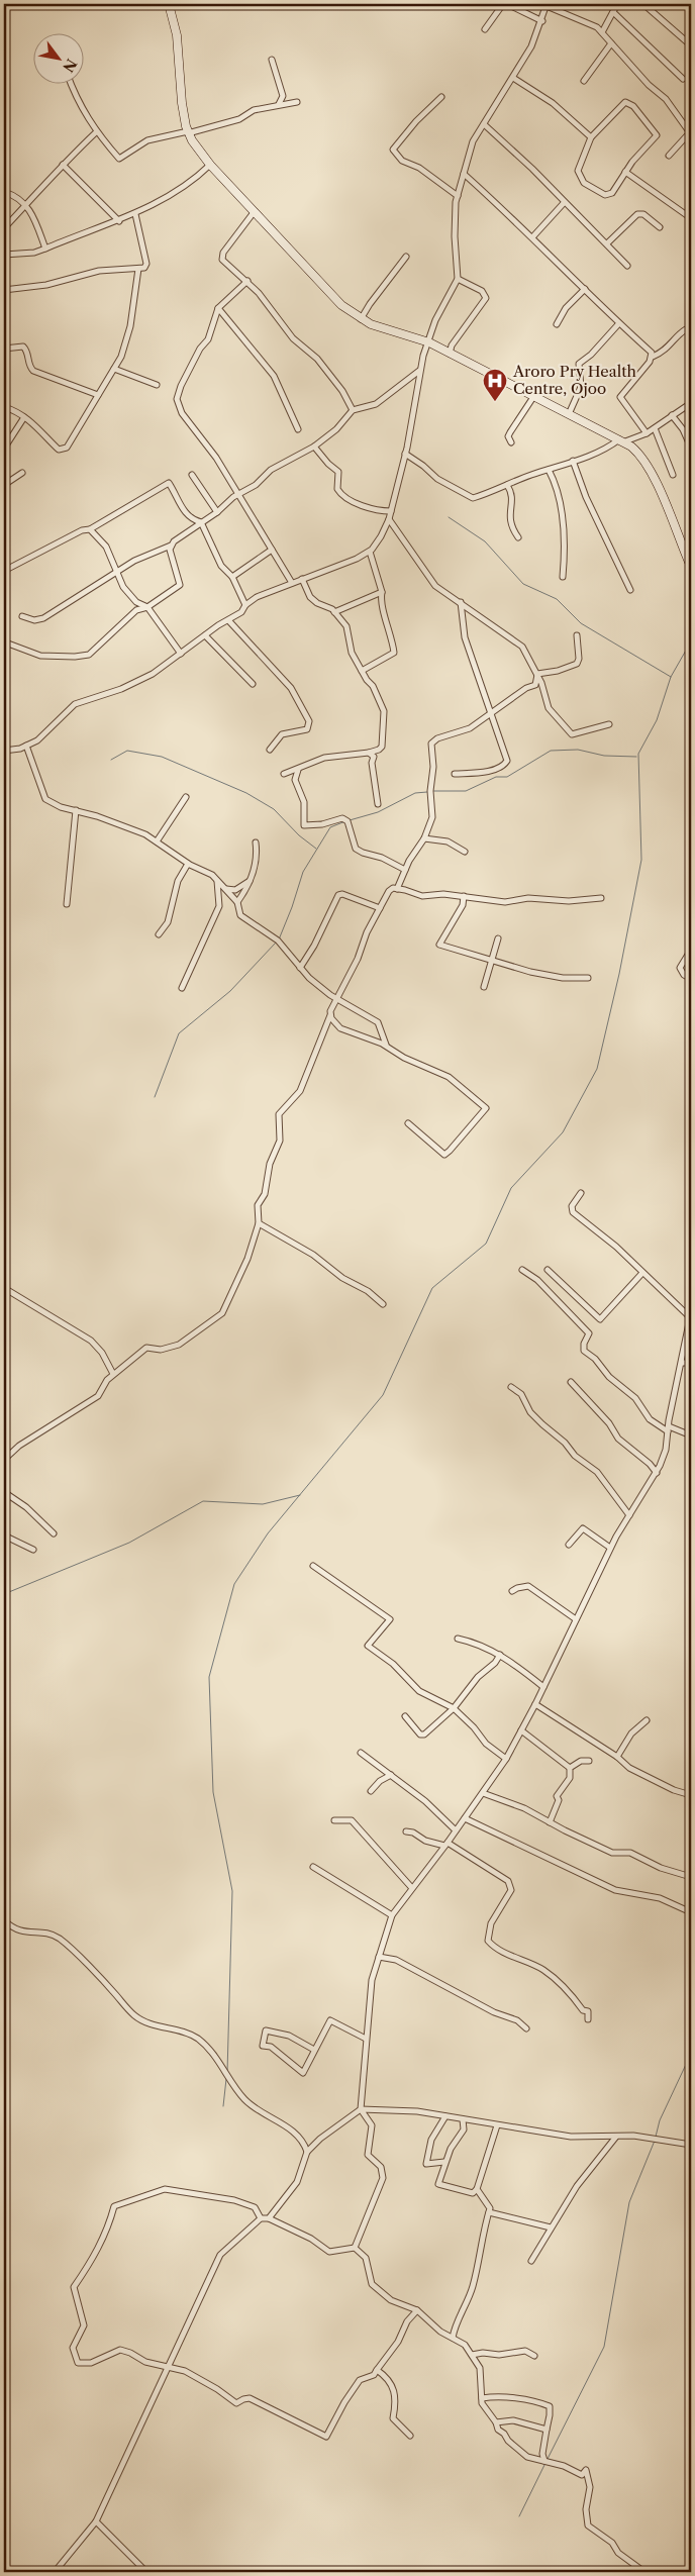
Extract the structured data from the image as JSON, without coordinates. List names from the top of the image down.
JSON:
{
  "places": {
    "hospital": ["Aroro Pry Health Centre, Ojoo"]
  },
  "north": "bottom right"
}
